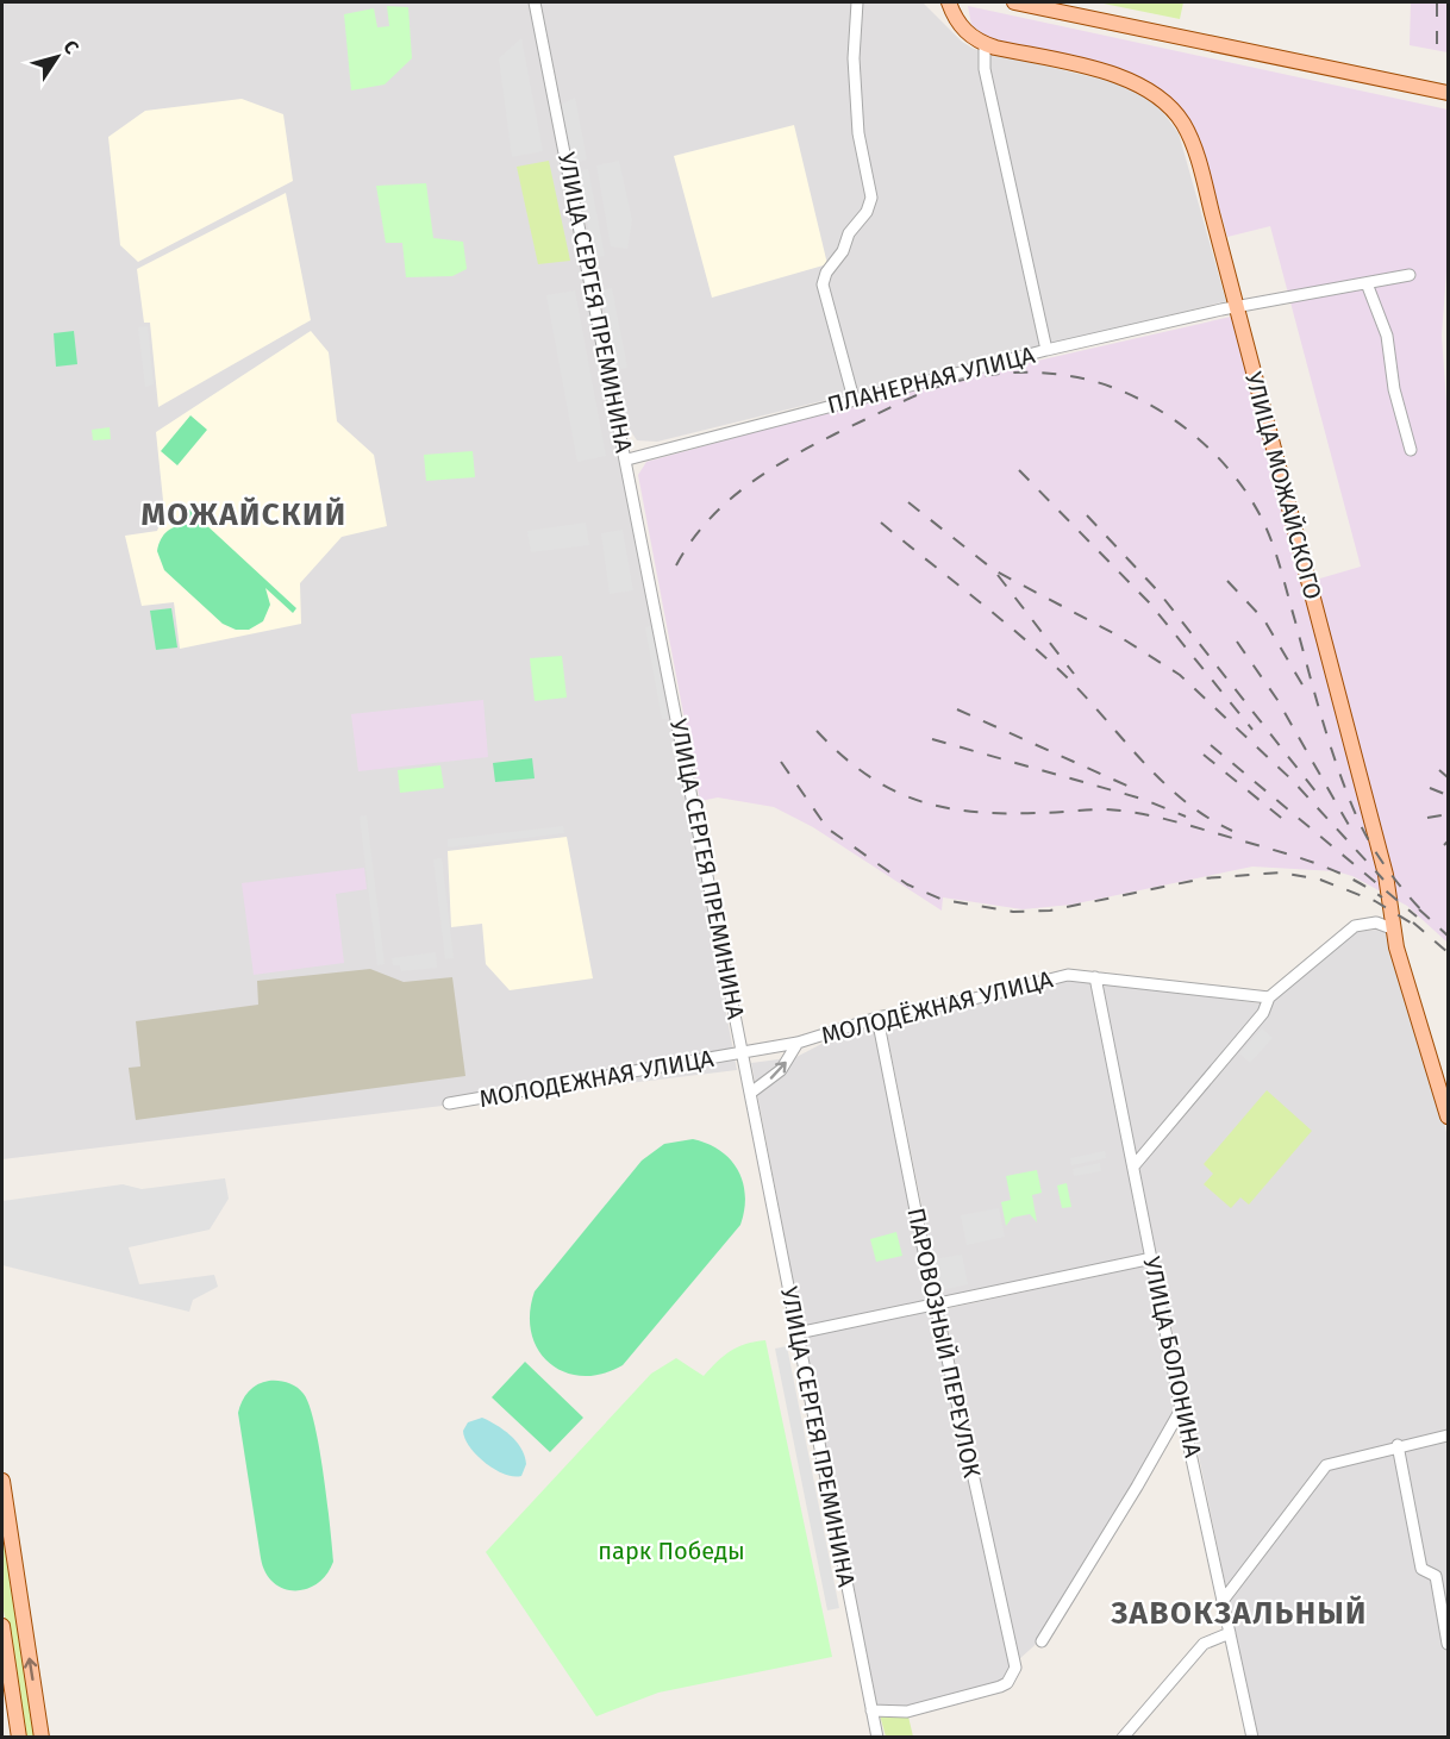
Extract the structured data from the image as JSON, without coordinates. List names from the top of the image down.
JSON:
{
  "streets": {
    "main road": ["УЛИЦА МОЖАЙСКОГО"],
    "street": [
      "УЛИЦА СЕРГЕЯ ПРЕМИНИНА",
      "ПЛАНЕРНАЯ УЛИЦА",
      "МОЛОДЁЖНАЯ УЛИЦА",
      "МОЛОДЕЖНАЯ УЛИЦА",
      "ПАРОВОЗНЫЙ ПЕРЕУЛОК",
      "УЛИЦА БОЛОНИНА"
    ]
  },
  "crossings": [
    ["УЛИЦА СЕРГЕЯ ПРЕМИНИНА", "ПЛАНЕРНАЯ УЛИЦА"],
    ["УЛИЦА СЕРГЕЯ ПРЕМИНИНА", "МОЛОДЁЖНАЯ УЛИЦА"],
    ["УЛИЦА СЕРГЕЯ ПРЕМИНИНА", "МОЛОДЕЖНАЯ УЛИЦА"],
    ["УЛИЦА СЕРГЕЯ ПРЕМИНИНА", "ПАРОВОЗНЫЙ ПЕРЕУЛОК"],
    ["ПЛАНЕРНАЯ УЛИЦА", "УЛИЦА МОЖАЙСКОГО"],
    ["МОЛОДЁЖНАЯ УЛИЦА", "МОЛОДЕЖНАЯ УЛИЦА"],
    ["МОЛОДЁЖНАЯ УЛИЦА", "ПАРОВОЗНЫЙ ПЕРЕУЛОК"],
    ["МОЛОДЁЖНАЯ УЛИЦА", "УЛИЦА БОЛОНИНА"]
  ],
  "districts": ["МОЖАЙСКИЙ", "ЗАВОКЗАЛЬНЫЙ"],
  "parks": ["парк Победы"],
  "north": "top right"
}
